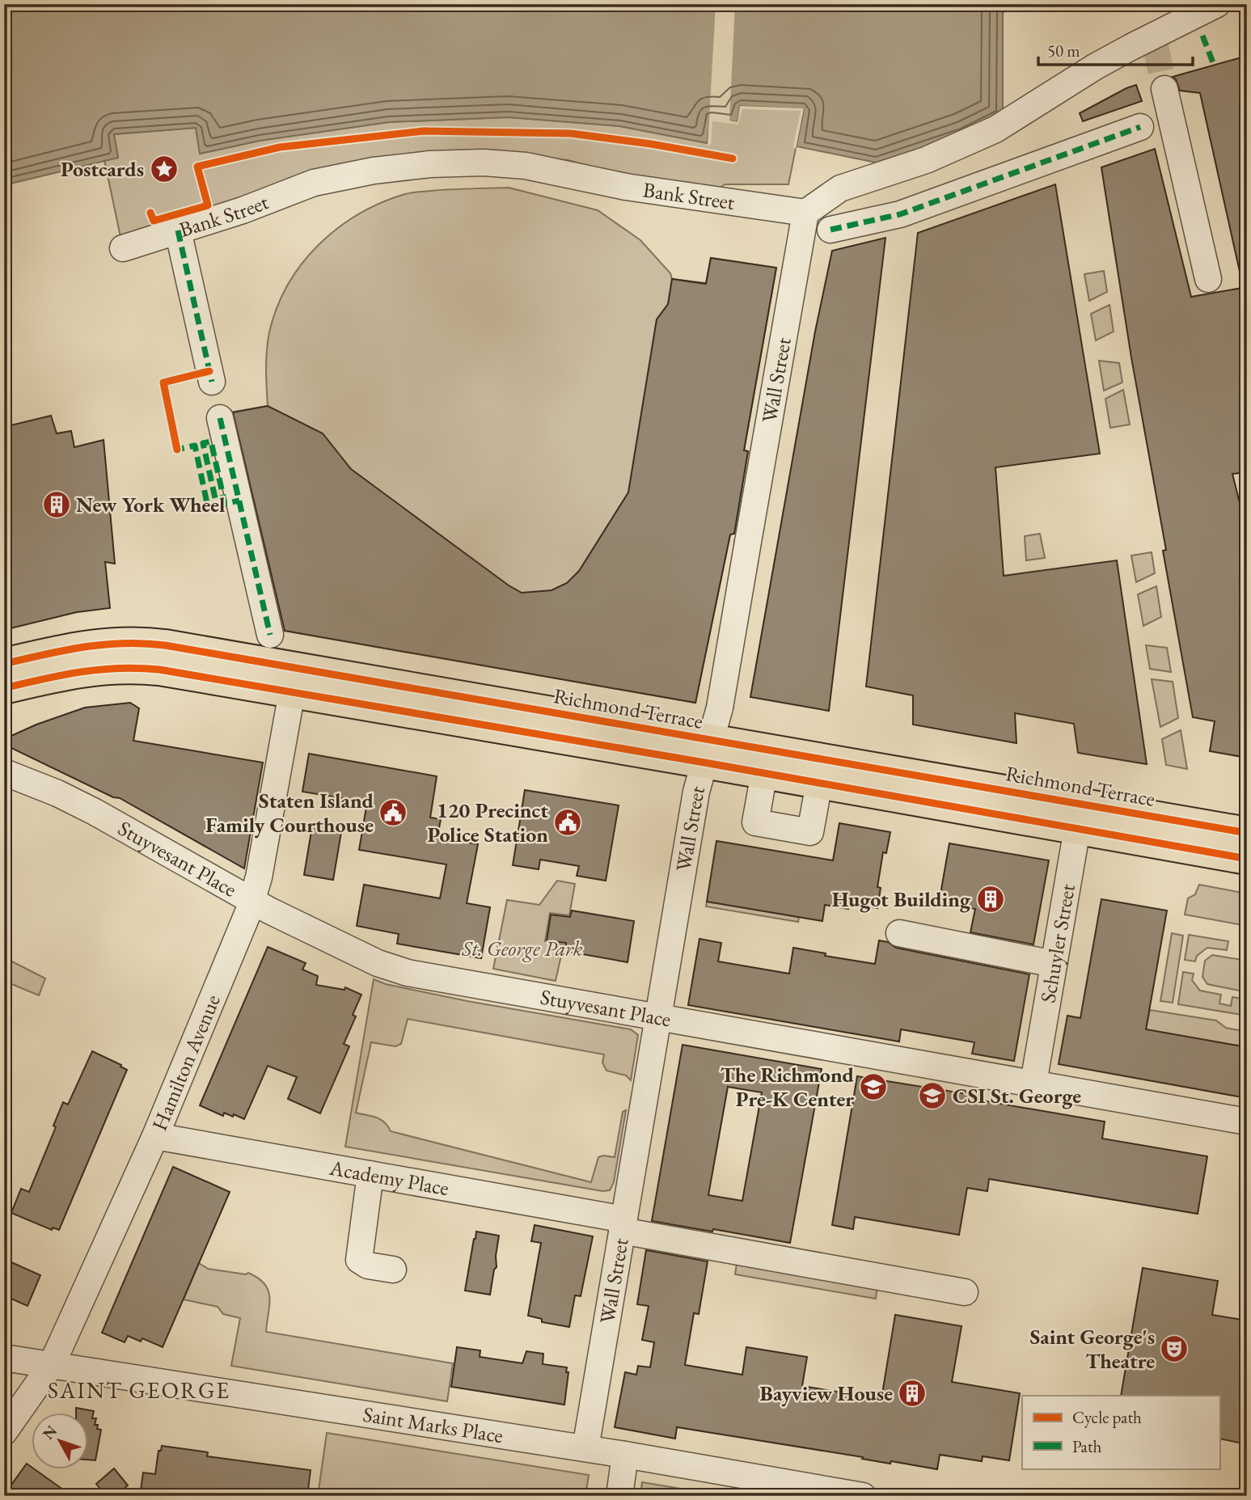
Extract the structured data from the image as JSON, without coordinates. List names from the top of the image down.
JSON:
{
  "streets": {
    "main road": ["Richmond Terrace"],
    "street": [
      "Bank Street",
      "Wall Street",
      "Stuyvesant Place",
      "Schuyler Street",
      "Hamilton Avenue",
      "Academy Place",
      "Saint Marks Place"
    ]
  },
  "crossings": [
    ["Bank Street", "Wall Street"],
    ["Wall Street", "Richmond Terrace"],
    ["Wall Street", "Stuyvesant Place"],
    ["Wall Street", "Academy Place"],
    ["Wall Street", "Saint Marks Place"],
    ["Richmond Terrace", "Schuyler Street"],
    ["Richmond Terrace", "Hamilton Avenue"],
    ["Stuyvesant Place", "Schuyler Street"],
    ["Stuyvesant Place", "Hamilton Avenue"],
    ["Hamilton Avenue", "Academy Place"],
    ["Hamilton Avenue", "Saint Marks Place"]
  ],
  "districts": ["SAINT GEORGE"],
  "parks": ["St. George Park"],
  "places": {
    "place": ["Postcards"],
    "building": ["New York Wheel", "Hugot Building", "Bayview House"],
    "public building": ["Staten Island Family Courthouse", "120 Precinct Police Station"],
    "school or university": ["The Richmond Pre-K Center", "CSI St. George"],
    "theatre": ["Saint George's Theatre"]
  },
  "legend": ["Cycle path", "Path"],
  "scale_bar": "50 m",
  "north": "top left"
}
